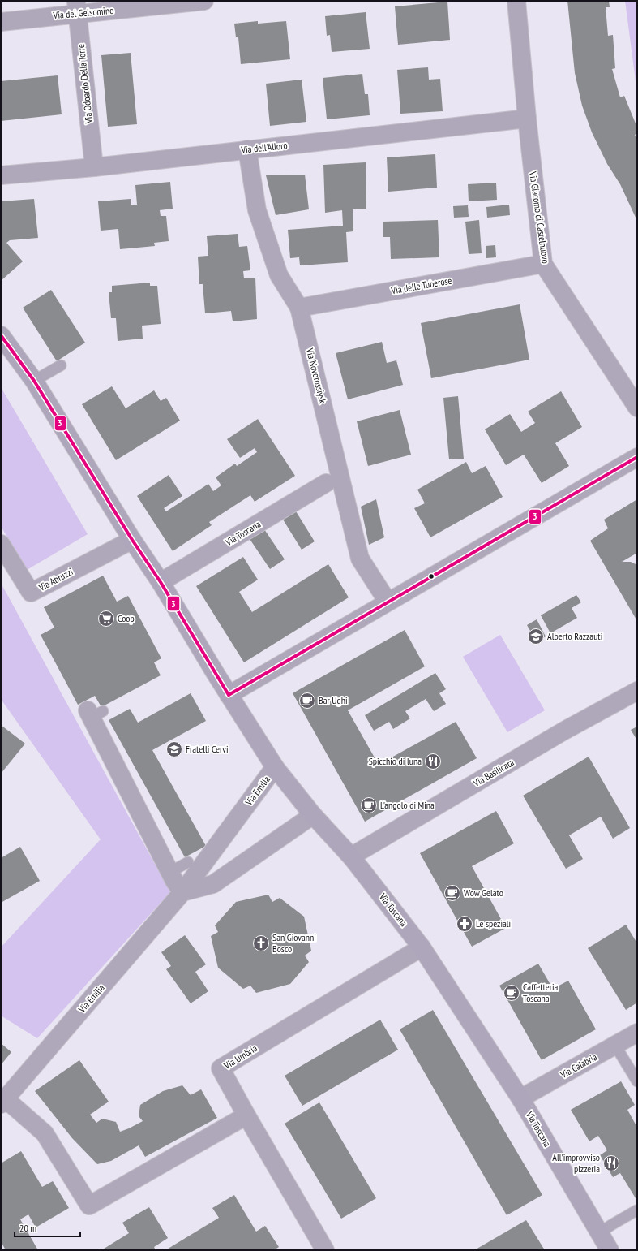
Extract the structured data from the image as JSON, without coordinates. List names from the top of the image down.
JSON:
{
  "streets": {
    "street": [
      "Via del Gelsomino",
      "Via Odoardo Della Torre",
      "Via dell'Alloro",
      "Via Giacomo di Castelnuovo",
      "Via delle Tuberose",
      "Via Novorossiysk",
      "Via Toscana",
      "Via Abruzzi",
      "Via Basilicata",
      "Via Emilia",
      "Via Umbria",
      "Via Calabria"
    ]
  },
  "crossings": [
    ["Via del Gelsomino", "Via Odoardo Della Torre"],
    ["Via Odoardo Della Torre", "Via dell'Alloro"],
    ["Via dell'Alloro", "Via Giacomo di Castelnuovo"],
    ["Via dell'Alloro", "Via Novorossiysk"],
    ["Via Giacomo di Castelnuovo", "Via delle Tuberose"],
    ["Via delle Tuberose", "Via Novorossiysk"],
    ["Via Toscana", "Via Abruzzi"],
    ["Via Toscana", "Via Basilicata"],
    ["Via Toscana", "Via Emilia"],
    ["Via Toscana", "Via Umbria"],
    ["Via Toscana", "Via Calabria"]
  ],
  "places": {
    "supermarket": ["Coop"],
    "school or university": ["Alberto Razzauti", "Fratelli Cervi"],
    "cafe": [
      "Bar Ughi",
      "L'angolo di Mina",
      "Wow Gelato",
      "Caffetteria Toscana"
    ],
    "restaurant": ["Spicchio di luna", "All'improvviso pizzeria"],
    "pharmacy": ["Le speziali"],
    "church": ["San Giovanni Bosco"]
  },
  "lines": ["transit line 3"],
  "scale_bar": "20 m"
}
